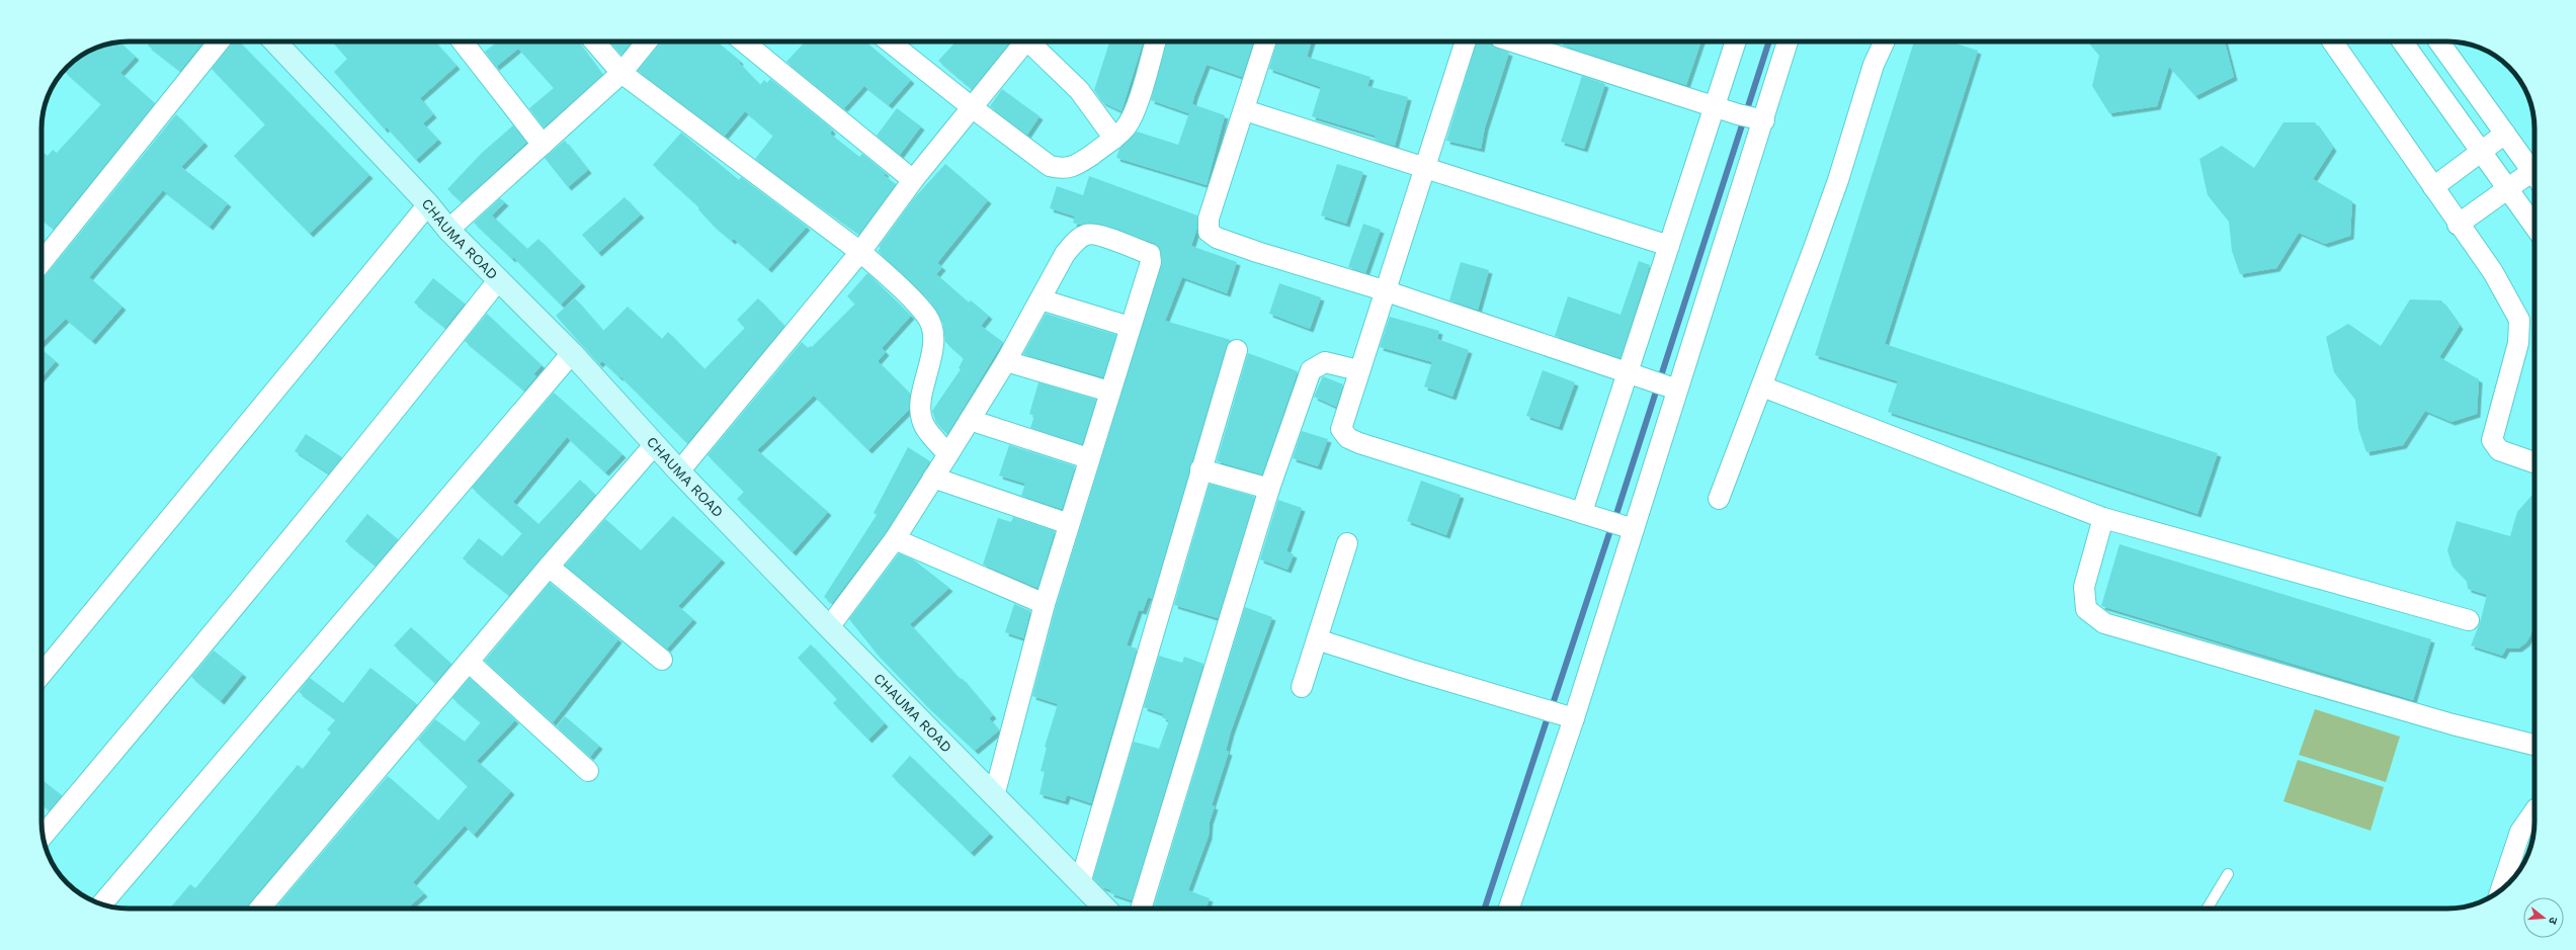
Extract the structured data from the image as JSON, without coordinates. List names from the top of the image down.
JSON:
{
  "streets": {
    "street": ["CHAUMA ROAD"]
  },
  "north": "right"
}
